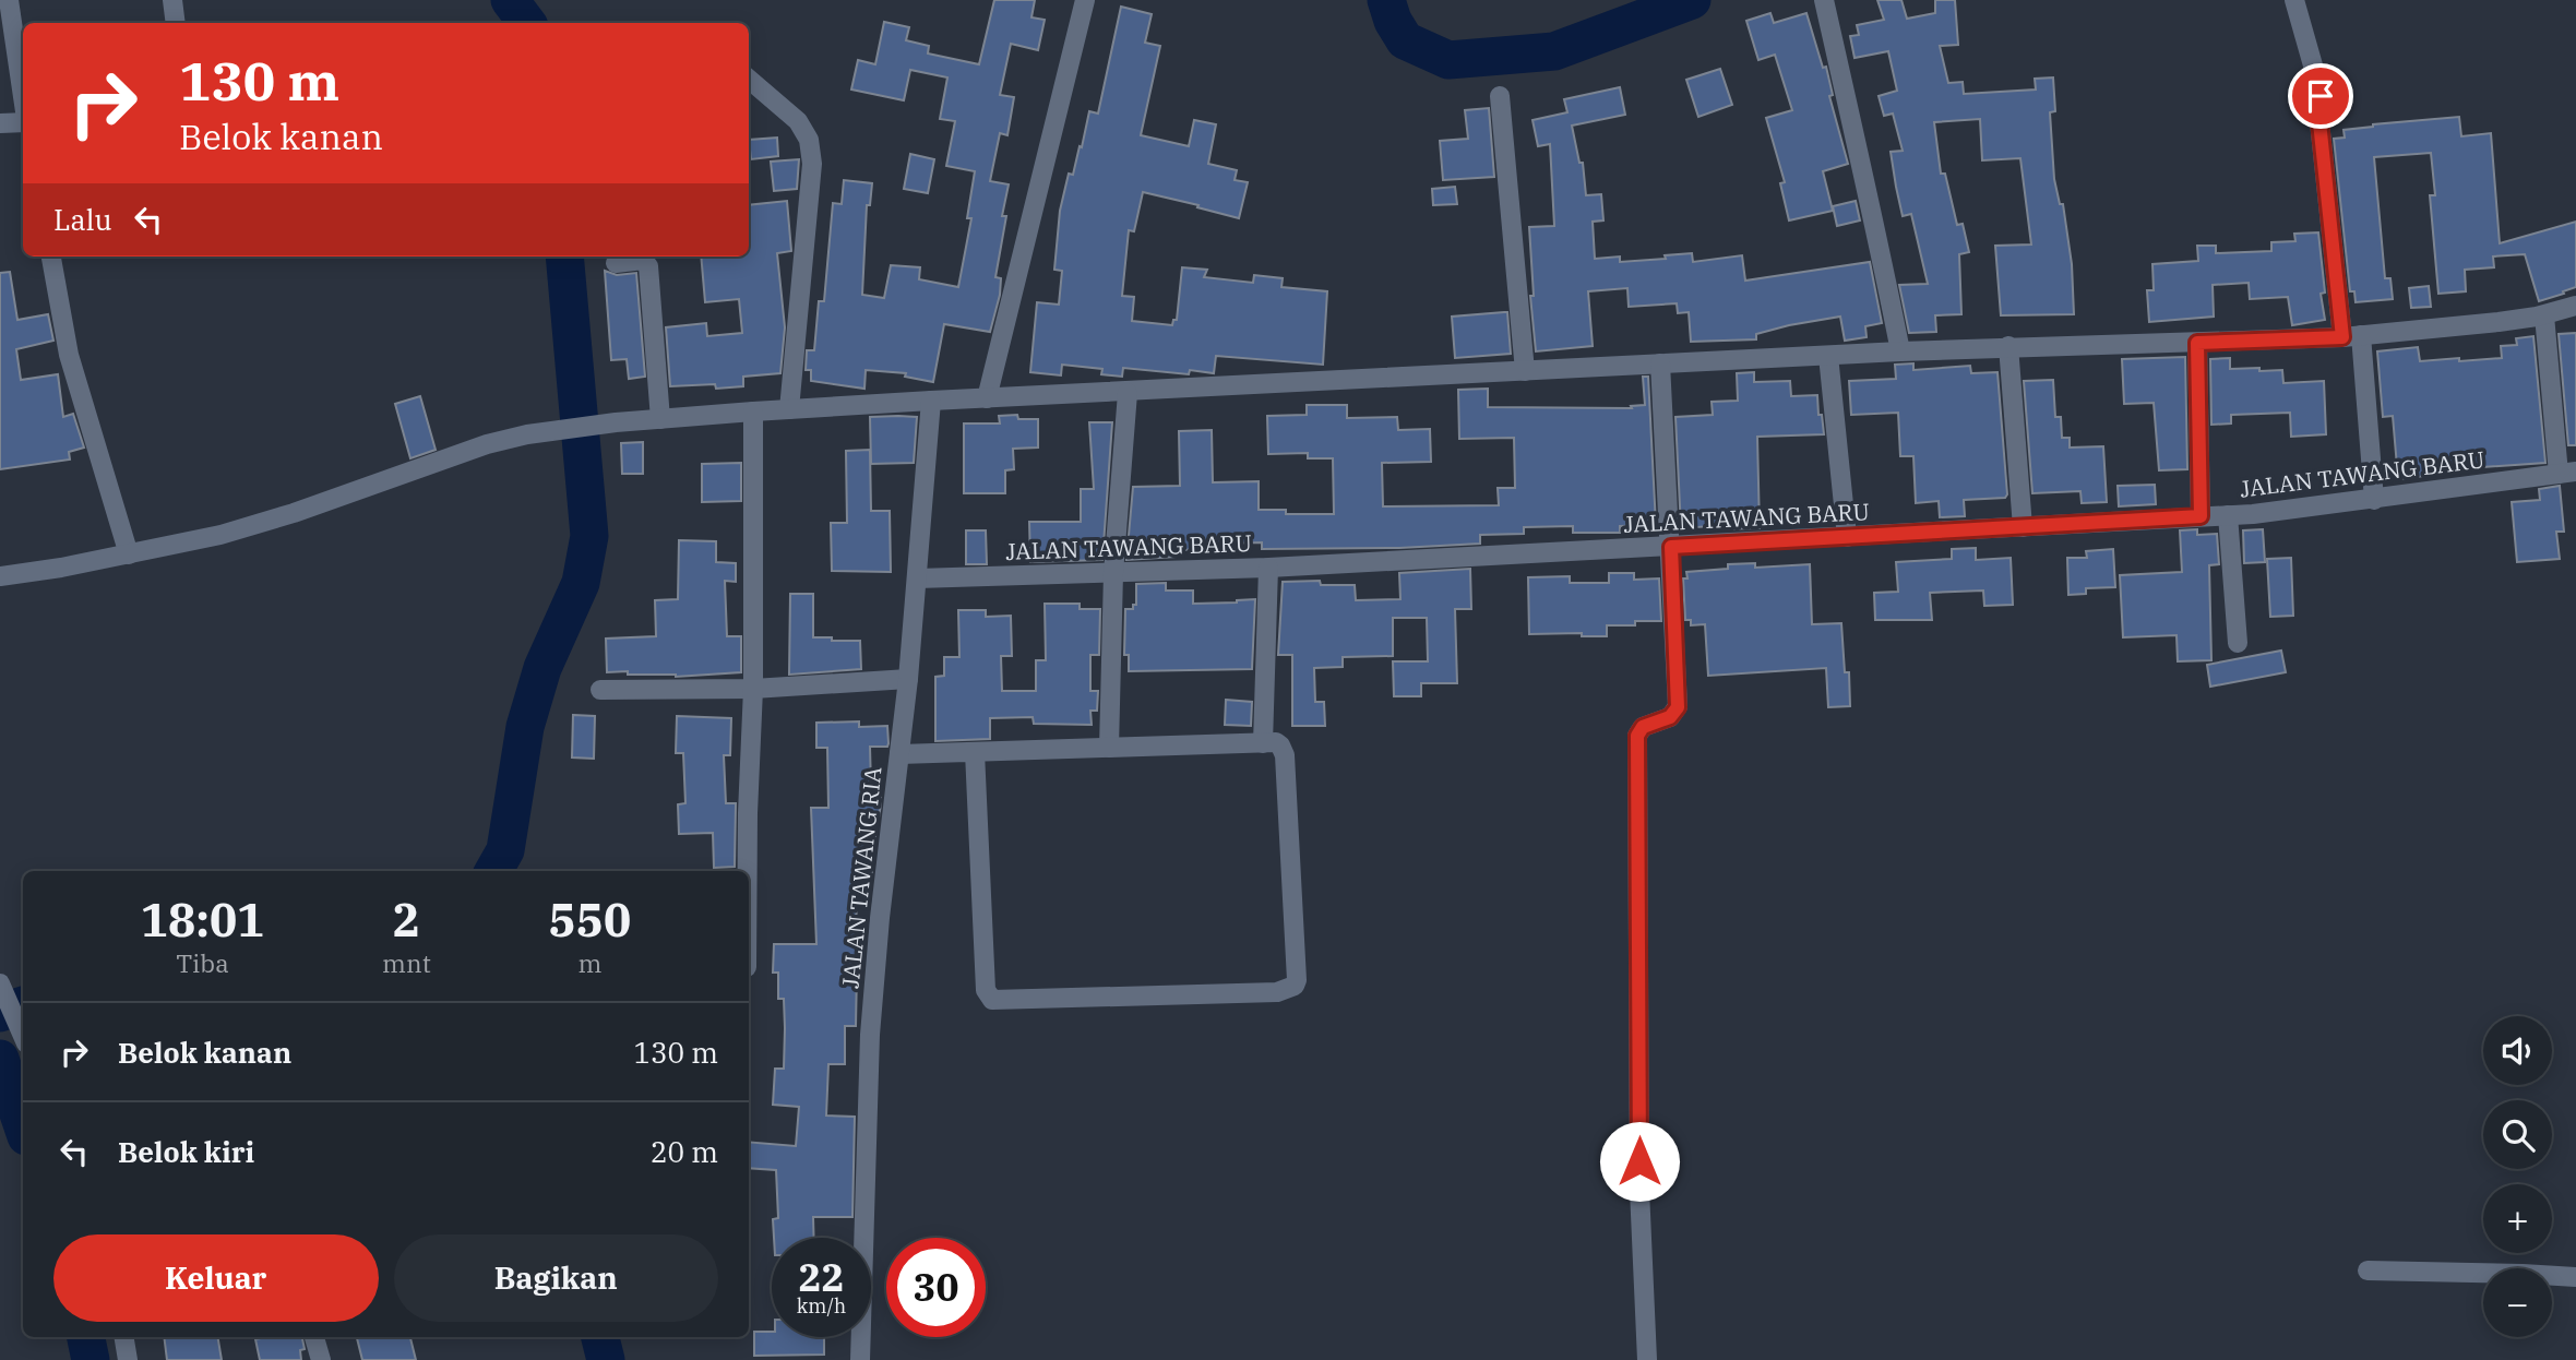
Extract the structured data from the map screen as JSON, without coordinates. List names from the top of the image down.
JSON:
{
  "streets": {
    "street": ["JALAN TAWANG BARU", "JALAN TAWANG RIA"]
  },
  "crossings": [
    ["JALAN TAWANG BARU", "JALAN TAWANG RIA"]
  ],
  "page": {
    "turn": ["130 m", "Belok kanan"],
    "then": "Lalu",
    "eta": [
      "18:01",
      "Tiba",
      "2",
      "mnt",
      "550",
      "m"
    ],
    "list": [
      {
        "name": "Belok kanan",
        "value": "130 m"
      },
      {
        "name": "Belok kiri",
        "value": "20 m"
      }
    ],
    "map_buttons": ["+", "−"],
    "buttons": ["Keluar", "Bagikan"],
    "speed": "22 km/h",
    "limit": "30"
  }
}
